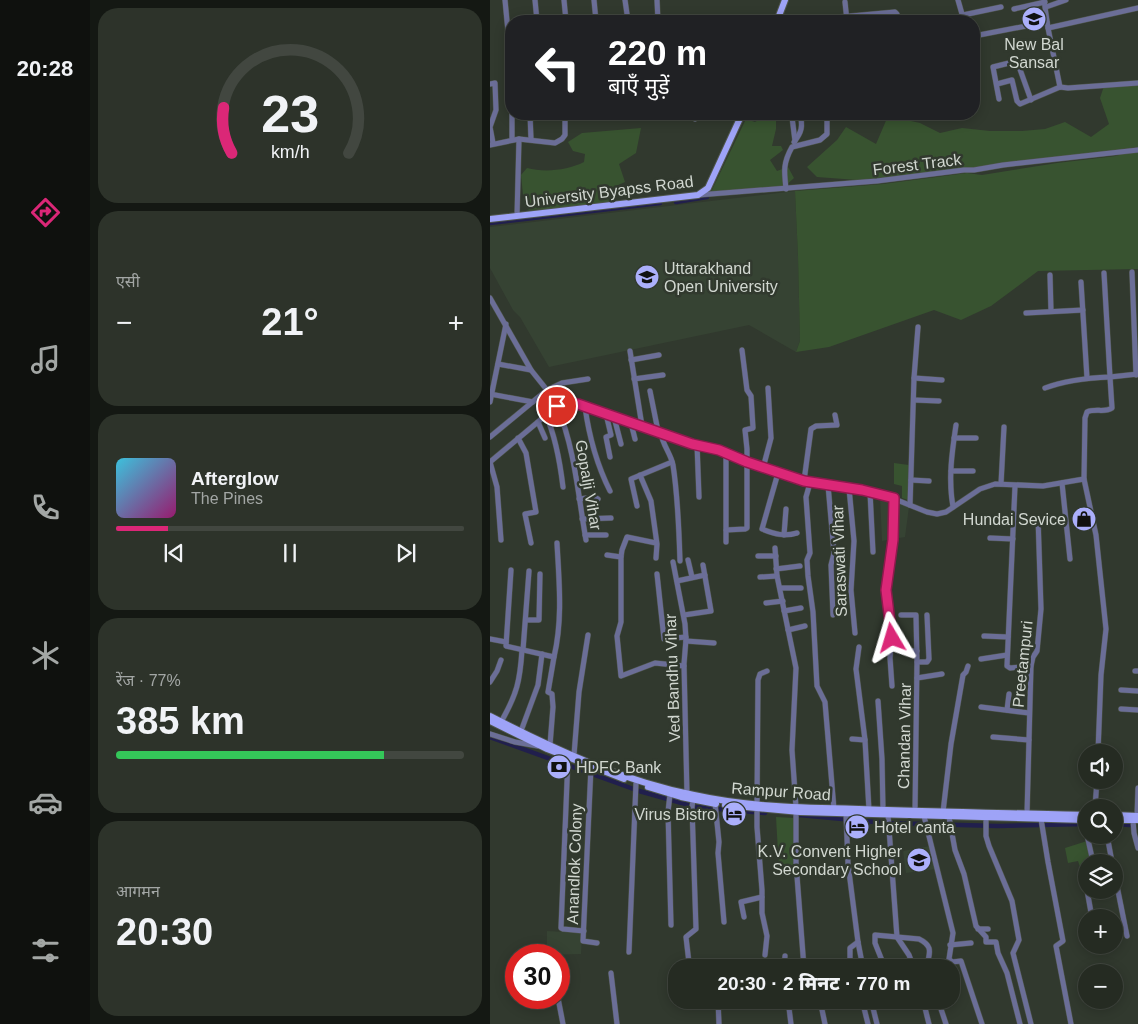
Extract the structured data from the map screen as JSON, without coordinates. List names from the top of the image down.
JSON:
{
  "streets": {
    "main road": ["University Byapss Road", "Rampur Road"],
    "street": [
      "Forest Track",
      "Gopalji Vihar",
      "Saraswati Vihar",
      "Preetampuri",
      "Ved Bandhu Vihar",
      "Chandan Vihar",
      "Anandlok Colony"
    ]
  },
  "crossings": [
    ["Forest Track", "University Byapss Road"],
    ["Preetampuri", "Rampur Road"],
    ["Ved Bandhu Vihar", "Rampur Road"],
    ["Chandan Vihar", "Rampur Road"]
  ],
  "places": {
    "school or university": ["New Bal Sansar", "Uttarakhand Open University", "K.V. Convent Higher Secondary School"],
    "shop": ["Hundai Sevice"],
    "bank": ["HDFC Bank"],
    "hotel": ["Virus Bistro", "Hotel canta"]
  },
  "page": {
    "tabs": "20:28",
    "turn": ["220 m", "बाएँ मुड़ें"],
    "tile": [
      "एसी",
      ["रेंज · 77%", "385 km"],
      ["आगमन", "20:30"]
    ],
    "heat": ["−", "21°", "+"],
    "song": ["Afterglow", "The Pines"],
    "map_buttons": ["+", "−"],
    "limit": "30",
    "trip": "20:30 · 2 मिनट · 770 m",
    "gauge": ["23", "km/h"]
  }
}
